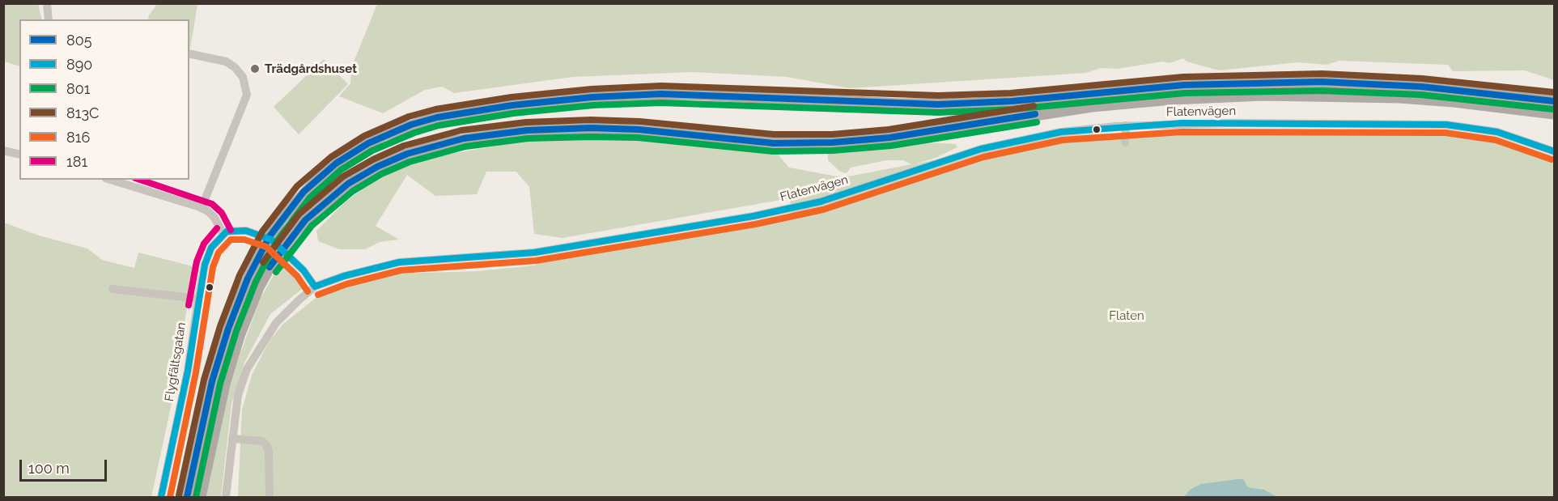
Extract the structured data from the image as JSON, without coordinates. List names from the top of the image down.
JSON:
{
  "streets": {
    "street": ["Flatenvägen", "Flygfältsgatan"]
  },
  "parks": ["Flaten"],
  "places": ["Trädgårdshuset"],
  "lines": [
    "transit line 813C",
    "transit line 805",
    "transit line 801",
    "transit line 890",
    "transit line 816",
    "transit line 181"
  ],
  "legend": [
    "805",
    "890",
    "801",
    "813C",
    "816",
    "181"
  ],
  "scale_bar": "100 m"
}
